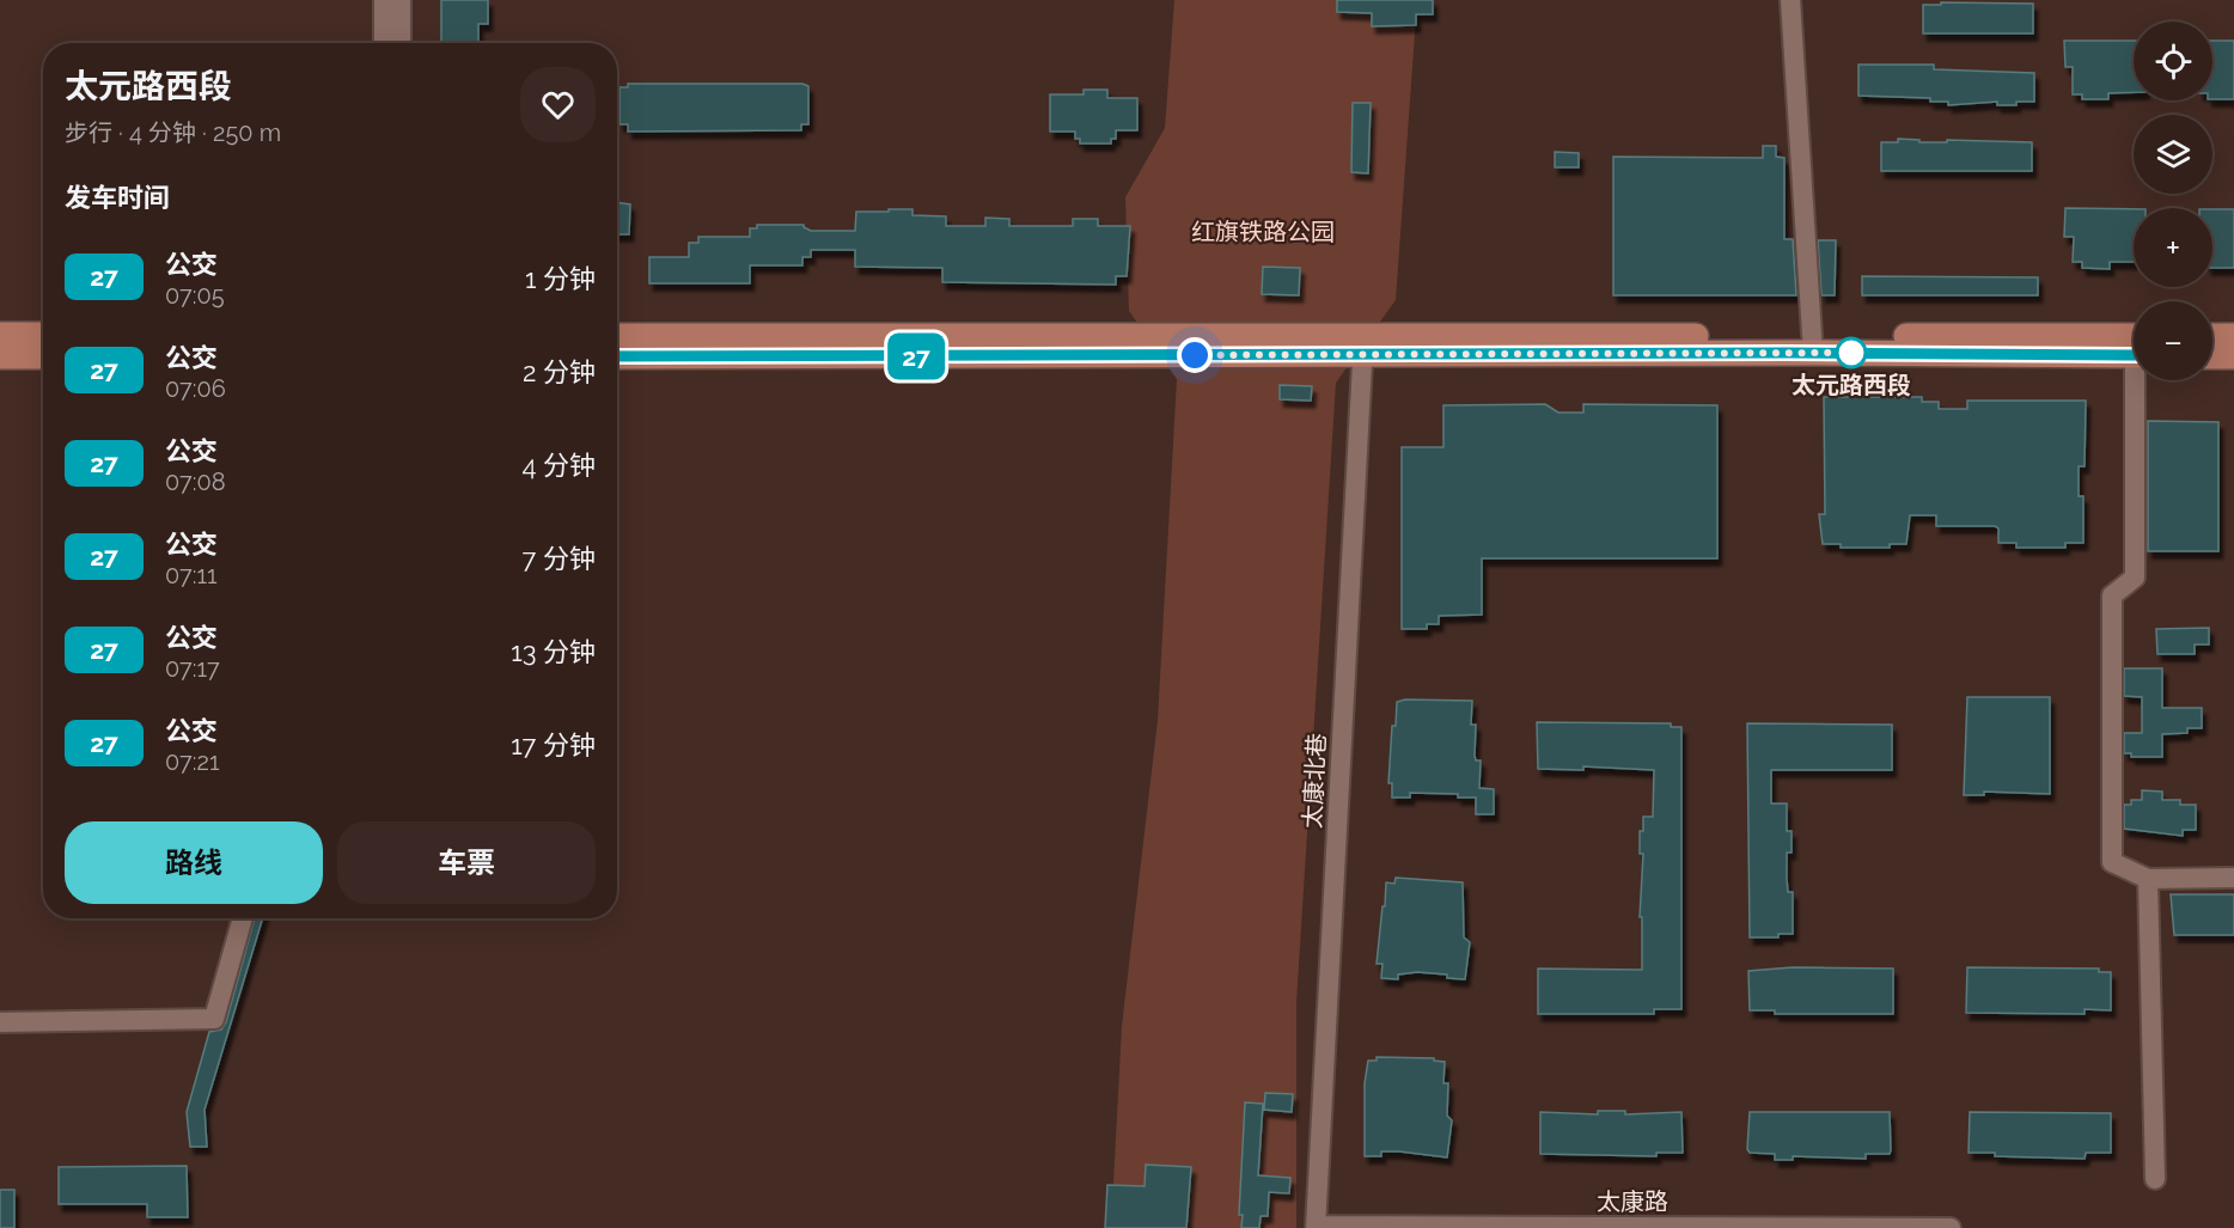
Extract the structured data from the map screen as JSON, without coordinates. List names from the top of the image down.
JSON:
{
  "streets": {
    "street": ["太康北巷", "太康路"]
  },
  "crossings": [
    ["太康北巷", "太康路"]
  ],
  "parks": ["红旗铁路公园"],
  "places": ["太元路西段"],
  "lines": ["bus line 27"],
  "page": {
    "on_map": "27",
    "map_buttons": ["+", "−"],
    "heading": [
      ["太元路西段", "步行 · 4 分钟 · 250 m"],
      "发车时间"
    ],
    "list": [
      {
        "mark": "27",
        "name": "公交",
        "note": "07:05",
        "value": "1 分钟"
      },
      {
        "mark": "27",
        "name": "公交",
        "note": "07:06",
        "value": "2 分钟"
      },
      {
        "mark": "27",
        "name": "公交",
        "note": "07:08",
        "value": "4 分钟"
      },
      {
        "mark": "27",
        "name": "公交",
        "note": "07:11",
        "value": "7 分钟"
      },
      {
        "mark": "27",
        "name": "公交",
        "note": "07:17",
        "value": "13 分钟"
      },
      {
        "mark": "27",
        "name": "公交",
        "note": "07:21",
        "value": "17 分钟"
      }
    ],
    "buttons": ["路线", "车票"]
  }
}
